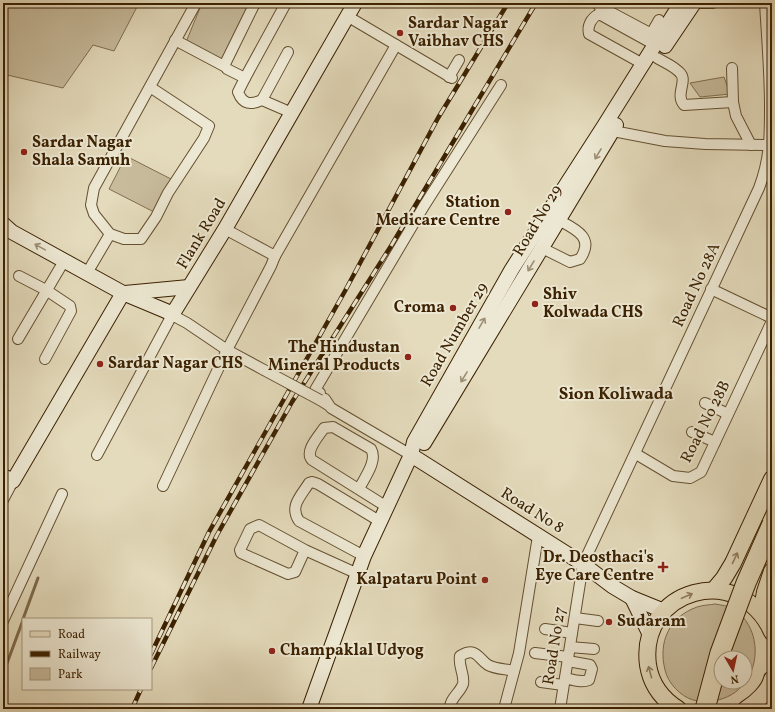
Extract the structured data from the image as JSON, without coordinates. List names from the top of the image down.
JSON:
{
  "streets": {
    "main road": [
      "Road No 29",
      "Flank Road",
      "Road Number 29",
      "Road No 8"
    ],
    "street": ["Road No 28A", "Road No 28B", "Road No 27"]
  },
  "crossings": [
    ["Road No 29", "Road Number 29"],
    ["Road No 29", "Road No 8"],
    ["Road No 28A", "Road No 28B"],
    ["Road No 28A", "Road No 8"],
    ["Road No 28A", "Road No 27"],
    ["Road Number 29", "Road No 8"],
    ["Road No 8", "Road No 27"]
  ],
  "one_way": ["Road No 29"],
  "districts": ["Sion Koliwada"],
  "places": {
    "other": [
      "Sardar Nagar Vaibhav CHS",
      "Sardar Nagar Shala Samuh",
      "Station Medicare Centre",
      "Shiv Kolwada CHS",
      "Croma",
      "The Hindustan Mineral Products",
      "Sardar Nagar CHS",
      "Kalpataru Point",
      "Sudaram",
      "Champaklal Udyog"
    ],
    "health": ["Dr. Deosthaci's Eye Care Centre"]
  },
  "legend": ["Road", "Railway", "Park"],
  "north": "bottom"
}
